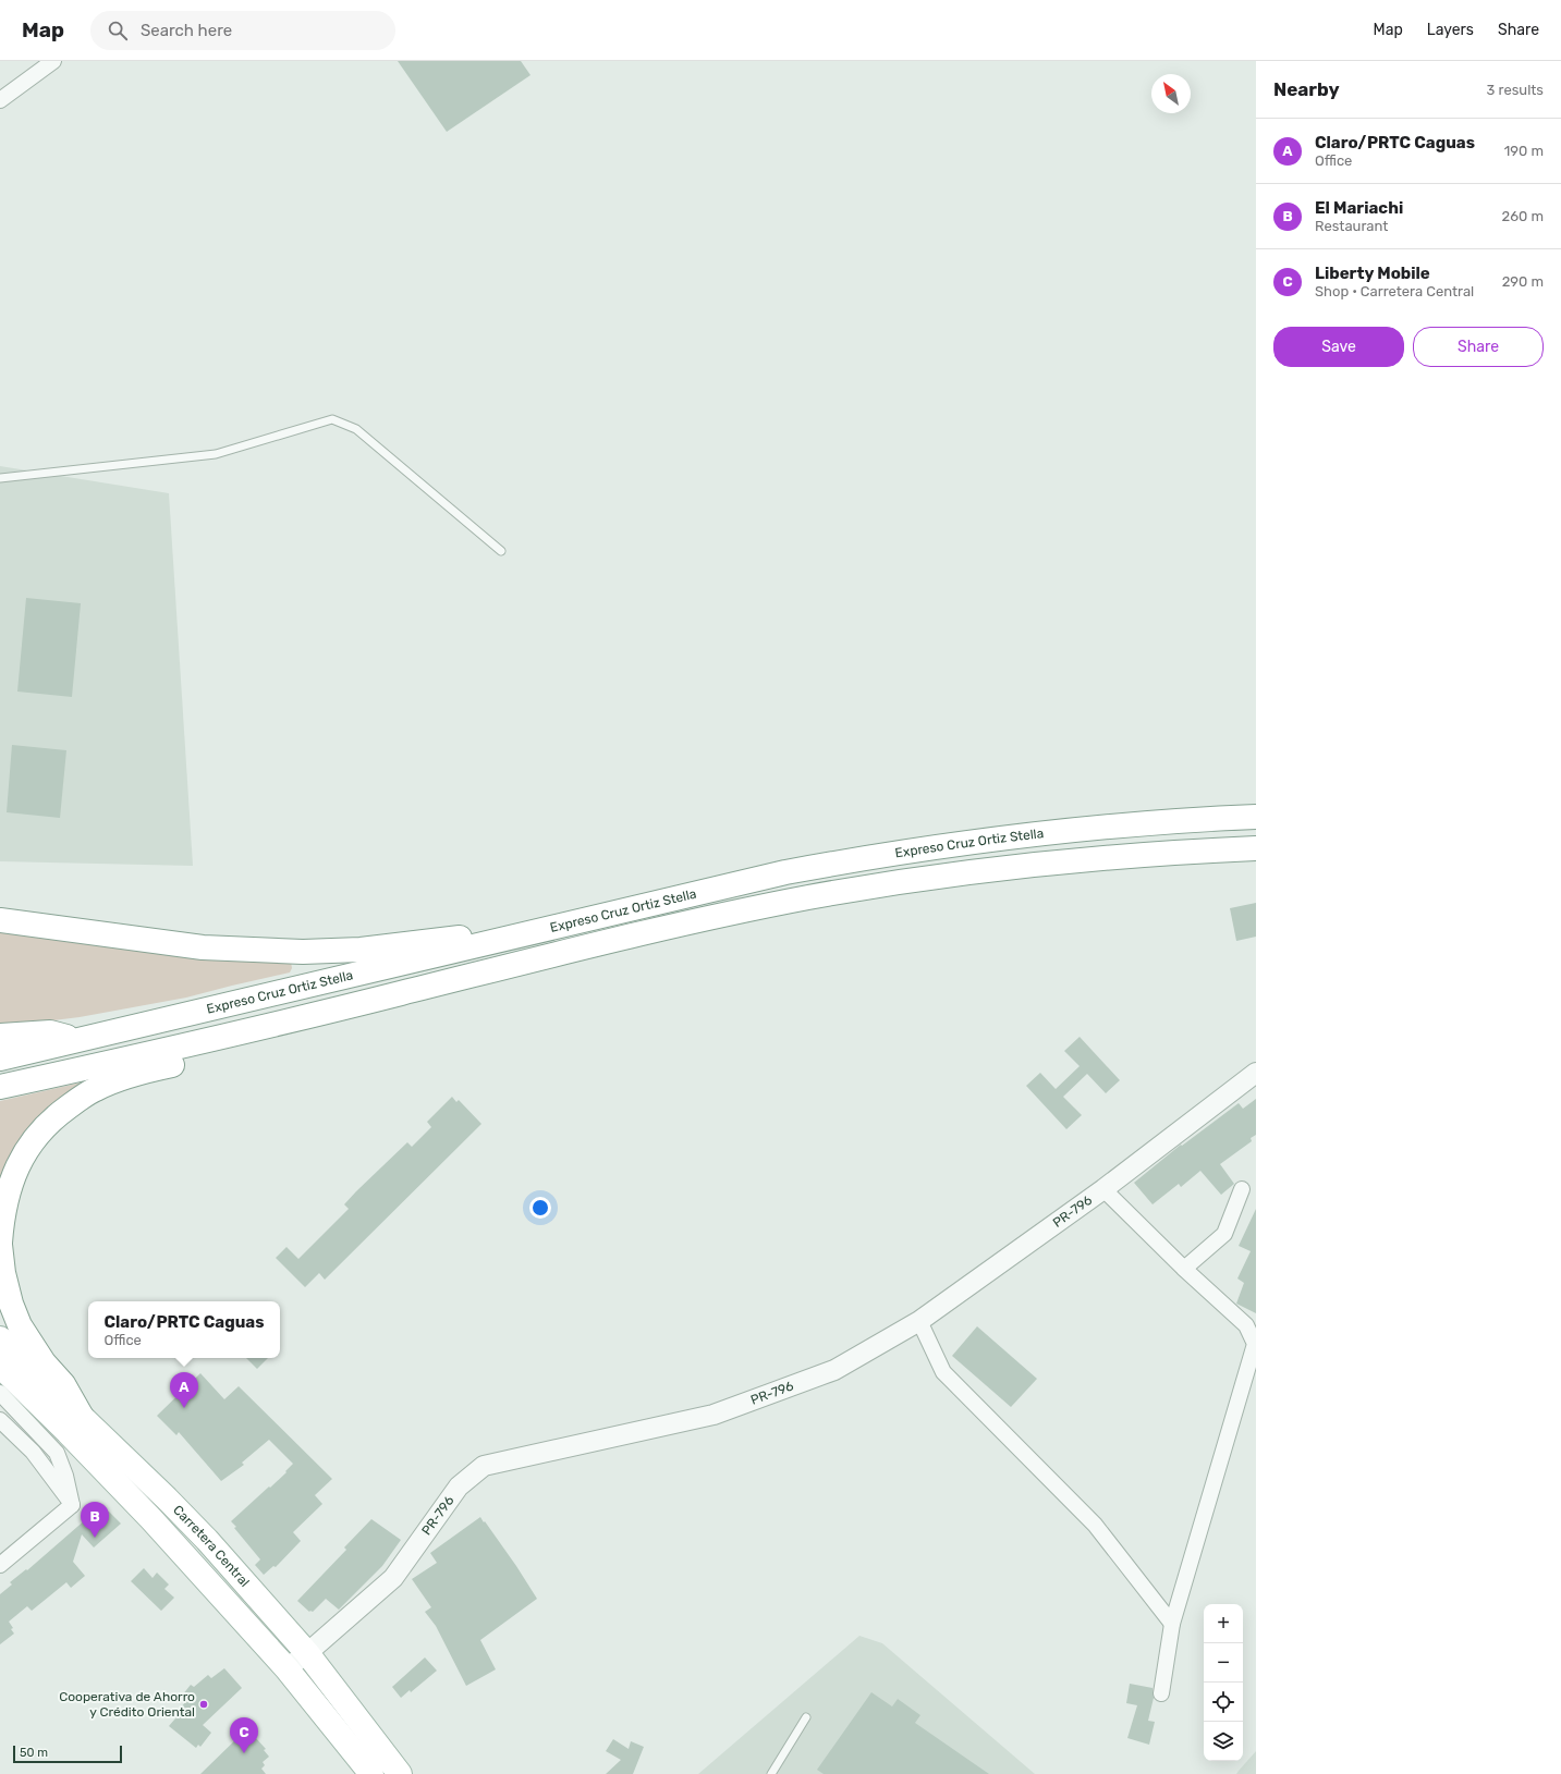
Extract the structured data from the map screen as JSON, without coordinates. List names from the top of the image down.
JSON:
{
  "streets": {
    "main road": ["Expreso Cruz Ortiz Stella", "Carretera Central"],
    "street": ["PR-796"]
  },
  "crossings": [
    ["PR-796", "Carretera Central"]
  ],
  "places": ["Cooperativa de Ahorro y Crédito Oriental"],
  "scale_bar": "50 m",
  "north": "top left",
  "page": {
    "header": "Map",
    "search": "Search here",
    "nav": ["Map", "Layers", "Share"],
    "heading": ["Nearby", "3 results"],
    "list": [
      {
        "mark": "A",
        "name": "Claro/PRTC Caguas",
        "note": "Office",
        "value": "190 m"
      },
      {
        "mark": "B",
        "name": "El Mariachi",
        "note": "Restaurant",
        "value": "260 m"
      },
      {
        "mark": "C",
        "name": "Liberty Mobile",
        "note": "Shop · Carretera Central",
        "value": "290 m"
      }
    ],
    "buttons": ["Save", "Share"],
    "popup": ["Claro/PRTC Caguas", "Office"],
    "pins": ["A", "B", "C"],
    "map_buttons": ["+", "−"],
    "scale": "50 m"
  }
}
